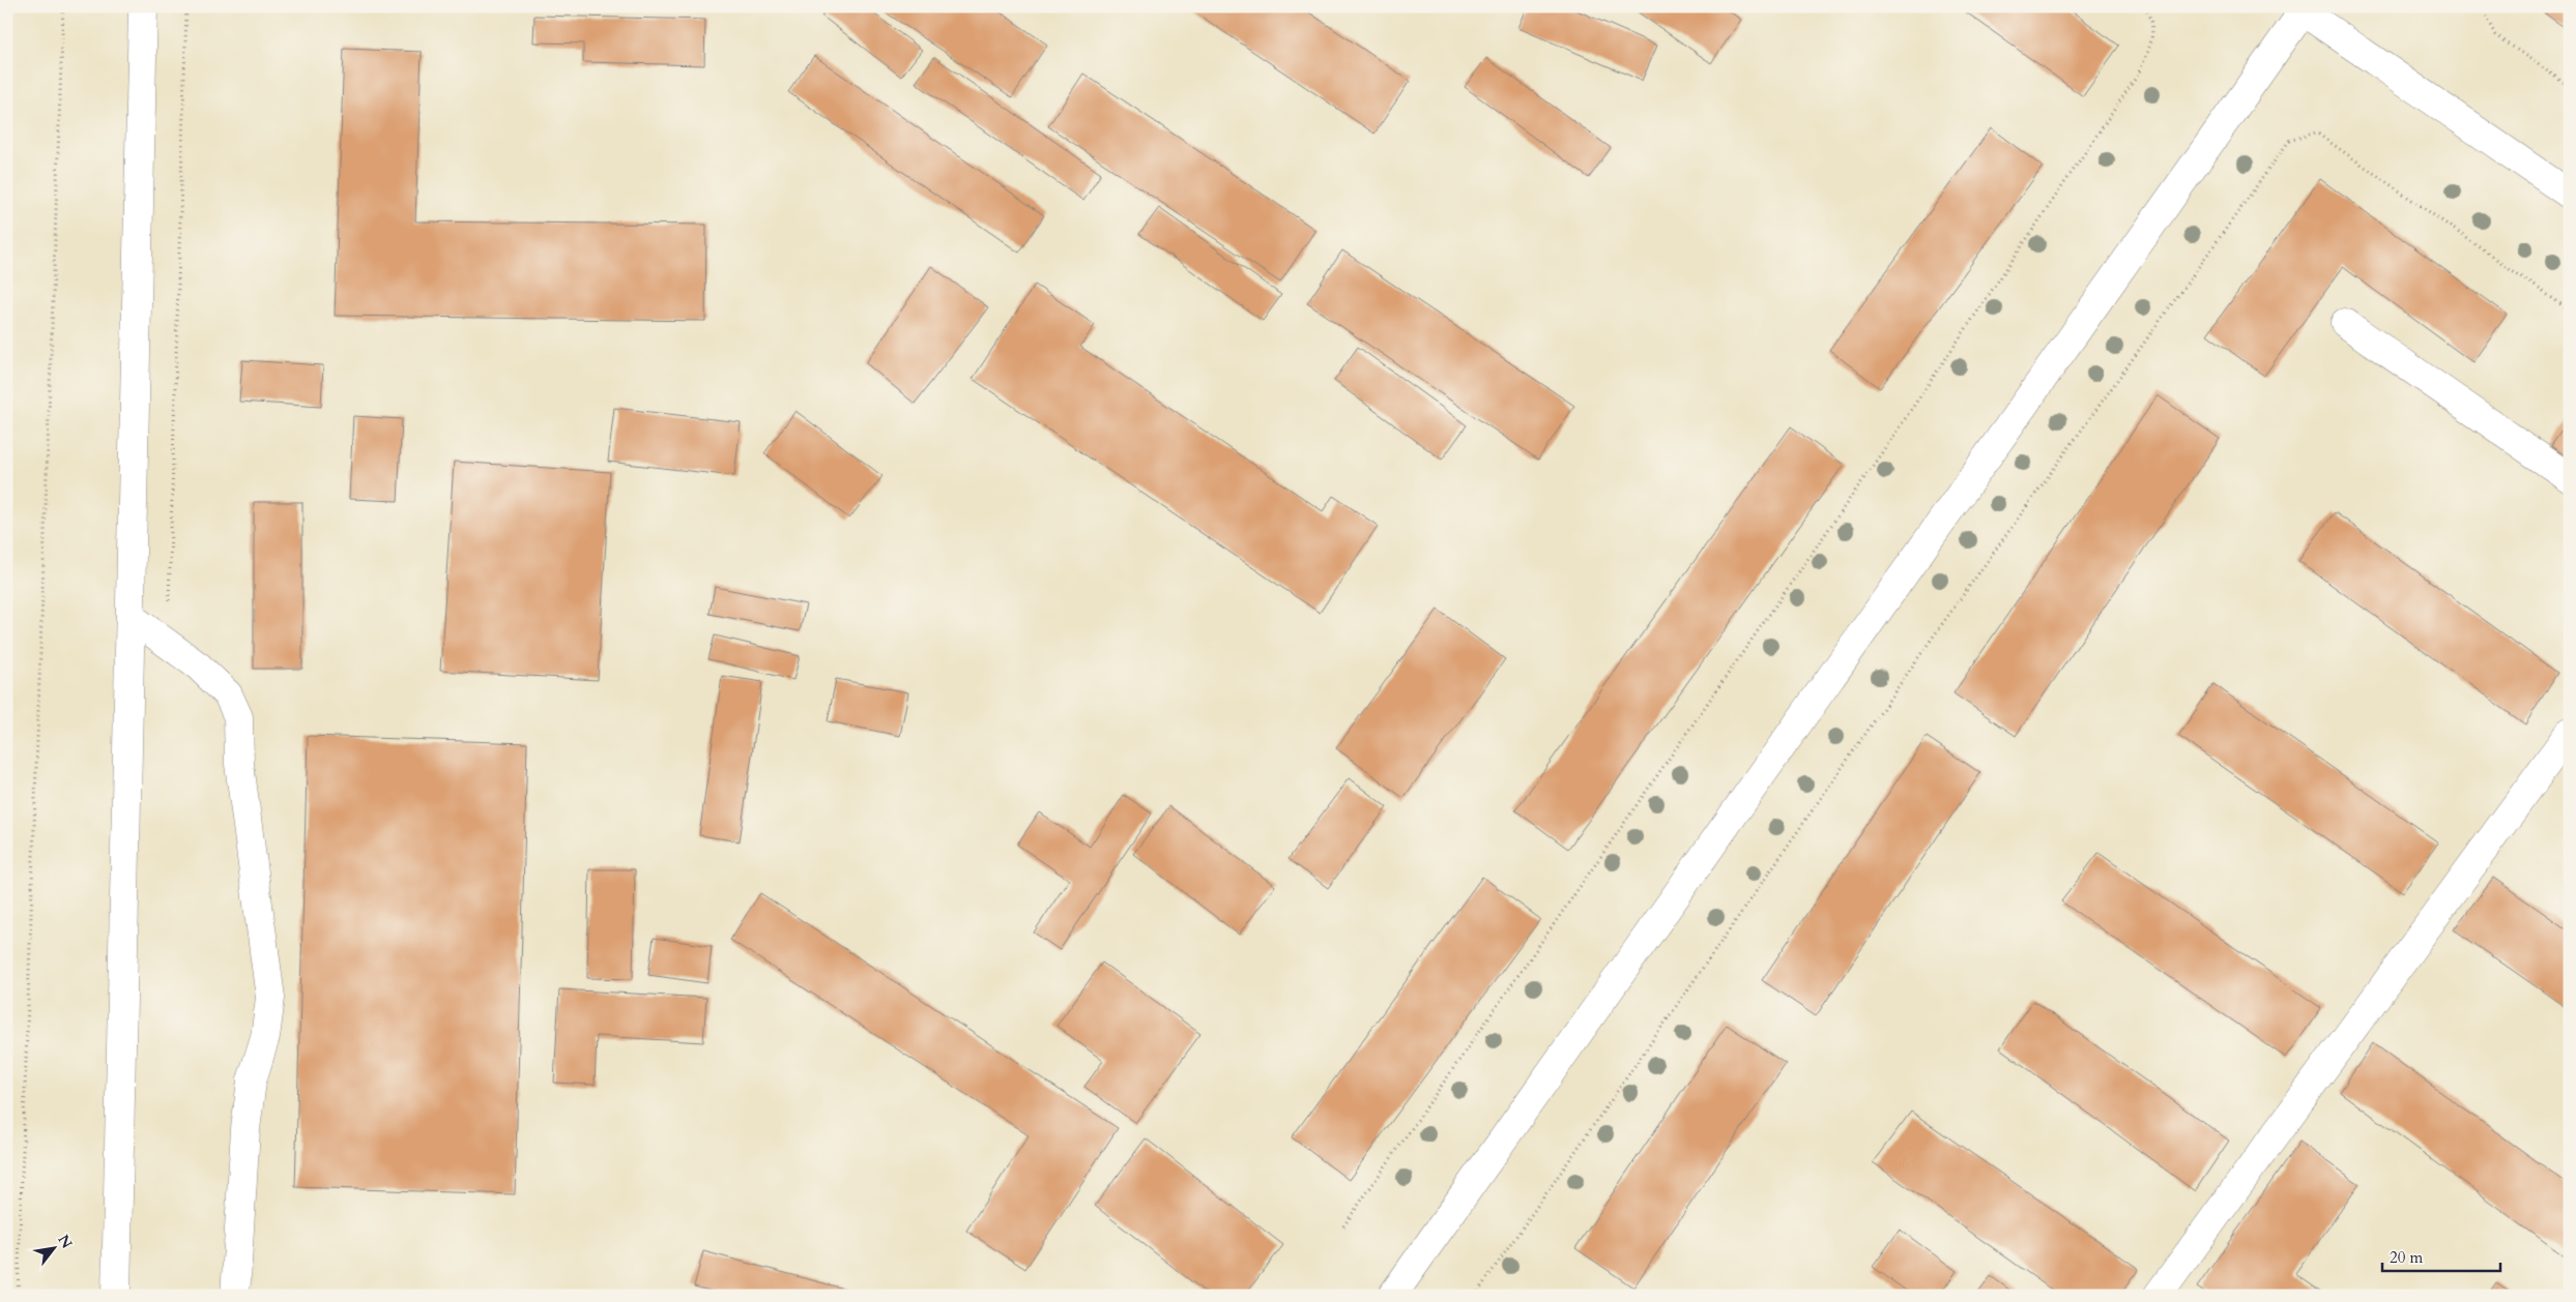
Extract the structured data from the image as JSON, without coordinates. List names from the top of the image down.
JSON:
{
  "scale_bar": "20 m",
  "north": "top right"
}
